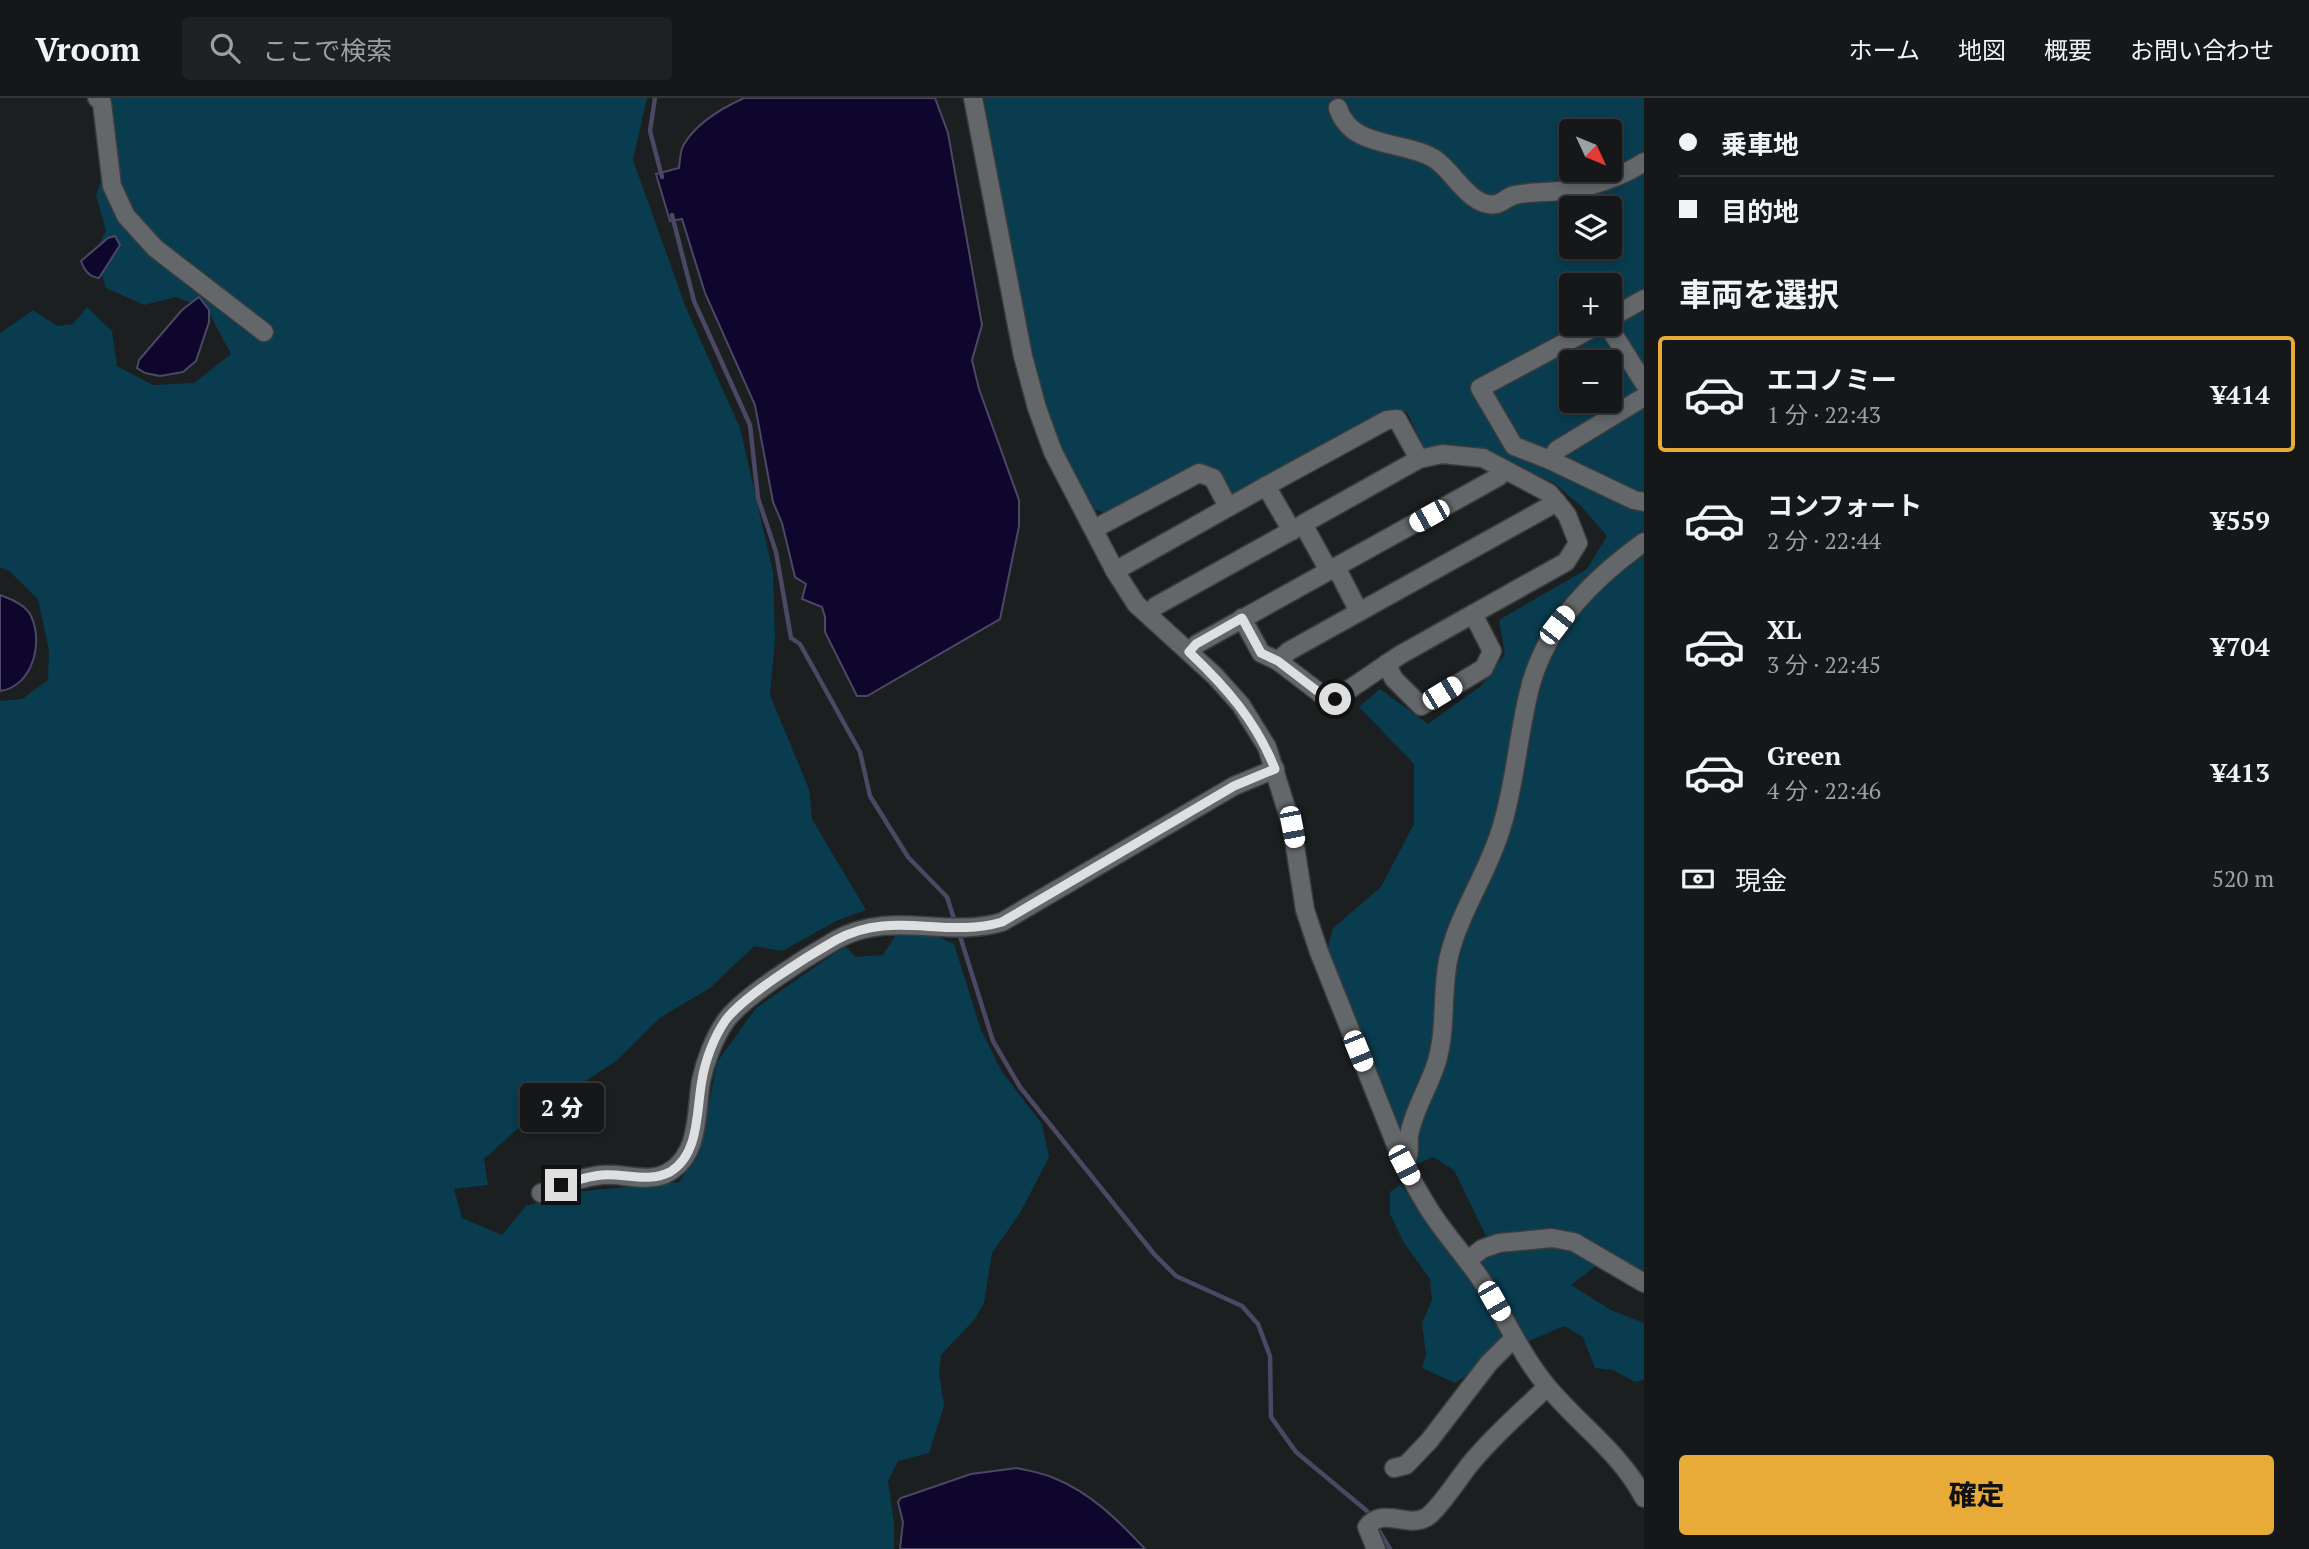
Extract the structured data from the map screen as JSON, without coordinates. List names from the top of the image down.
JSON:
{
  "north": "bottom right",
  "page": {
    "header": "Vroom",
    "search": "ここで検索",
    "nav": [
      "ホーム",
      "地図",
      "概要",
      "お問い合わせ"
    ],
    "banner": ["乗車地", "目的地"],
    "map_buttons": ["+", "−"],
    "heading": "車両を選択",
    "list": [
      {
        "name": "エコノミー",
        "note": "1 分 · 22:43",
        "value": "¥414"
      },
      {
        "name": "コンフォート",
        "note": "2 分 · 22:44",
        "value": "¥559"
      },
      {
        "name": "XL",
        "note": "3 分 · 22:45",
        "value": "¥704"
      },
      {
        "name": "Green",
        "note": "4 分 · 22:46",
        "value": "¥413"
      }
    ],
    "pay": ["現金", "520 m"],
    "bubble": "2 分",
    "buttons": "確定"
  }
}
